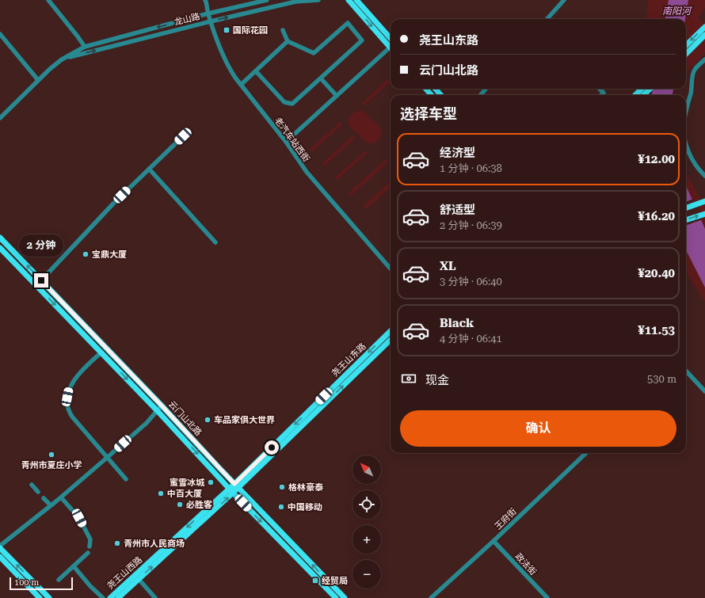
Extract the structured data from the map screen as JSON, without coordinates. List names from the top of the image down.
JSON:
{
  "streets": {
    "main road": ["尧王山东路", "云门山北路", "尧王山西路"],
    "street": [
      "龙山路",
      "老汽车站西街",
      "王府街",
      "政法街"
    ]
  },
  "crossings": [
    ["龙山路", "老汽车站西街"],
    ["尧王山东路", "云门山北路"],
    ["尧王山东路", "尧王山西路"],
    ["云门山北路", "尧王山西路"],
    ["王府街", "政法街"]
  ],
  "water": ["南阳河"],
  "places": {
    "transit": ["国际花园", "经贸局"],
    "other": [
      "宝鼎大厦",
      "车品家俱大世界",
      "青州市夏庄小学",
      "蜜雪冰城",
      "格林豪泰",
      "中百大厦",
      "必胜客",
      "中国移动",
      "青州市人民商场"
    ]
  },
  "scale_bar": "100 m",
  "north": "top left",
  "page": {
    "banner": ["尧王山东路", "云门山北路"],
    "heading": "选择车型",
    "list": [
      {
        "name": "经济型",
        "note": "1 分钟 · 06:38",
        "value": "¥12.00"
      },
      {
        "name": "舒适型",
        "note": "2 分钟 · 06:39",
        "value": "¥16.20"
      },
      {
        "name": "XL",
        "note": "3 分钟 · 06:40",
        "value": "¥20.40"
      },
      {
        "name": "Black",
        "note": "4 分钟 · 06:41",
        "value": "¥11.53"
      }
    ],
    "bubble": "2 分钟",
    "pay": ["现金", "530 m"],
    "buttons": "确认",
    "map_buttons": ["+", "−"],
    "scale": "100 m"
  }
}
